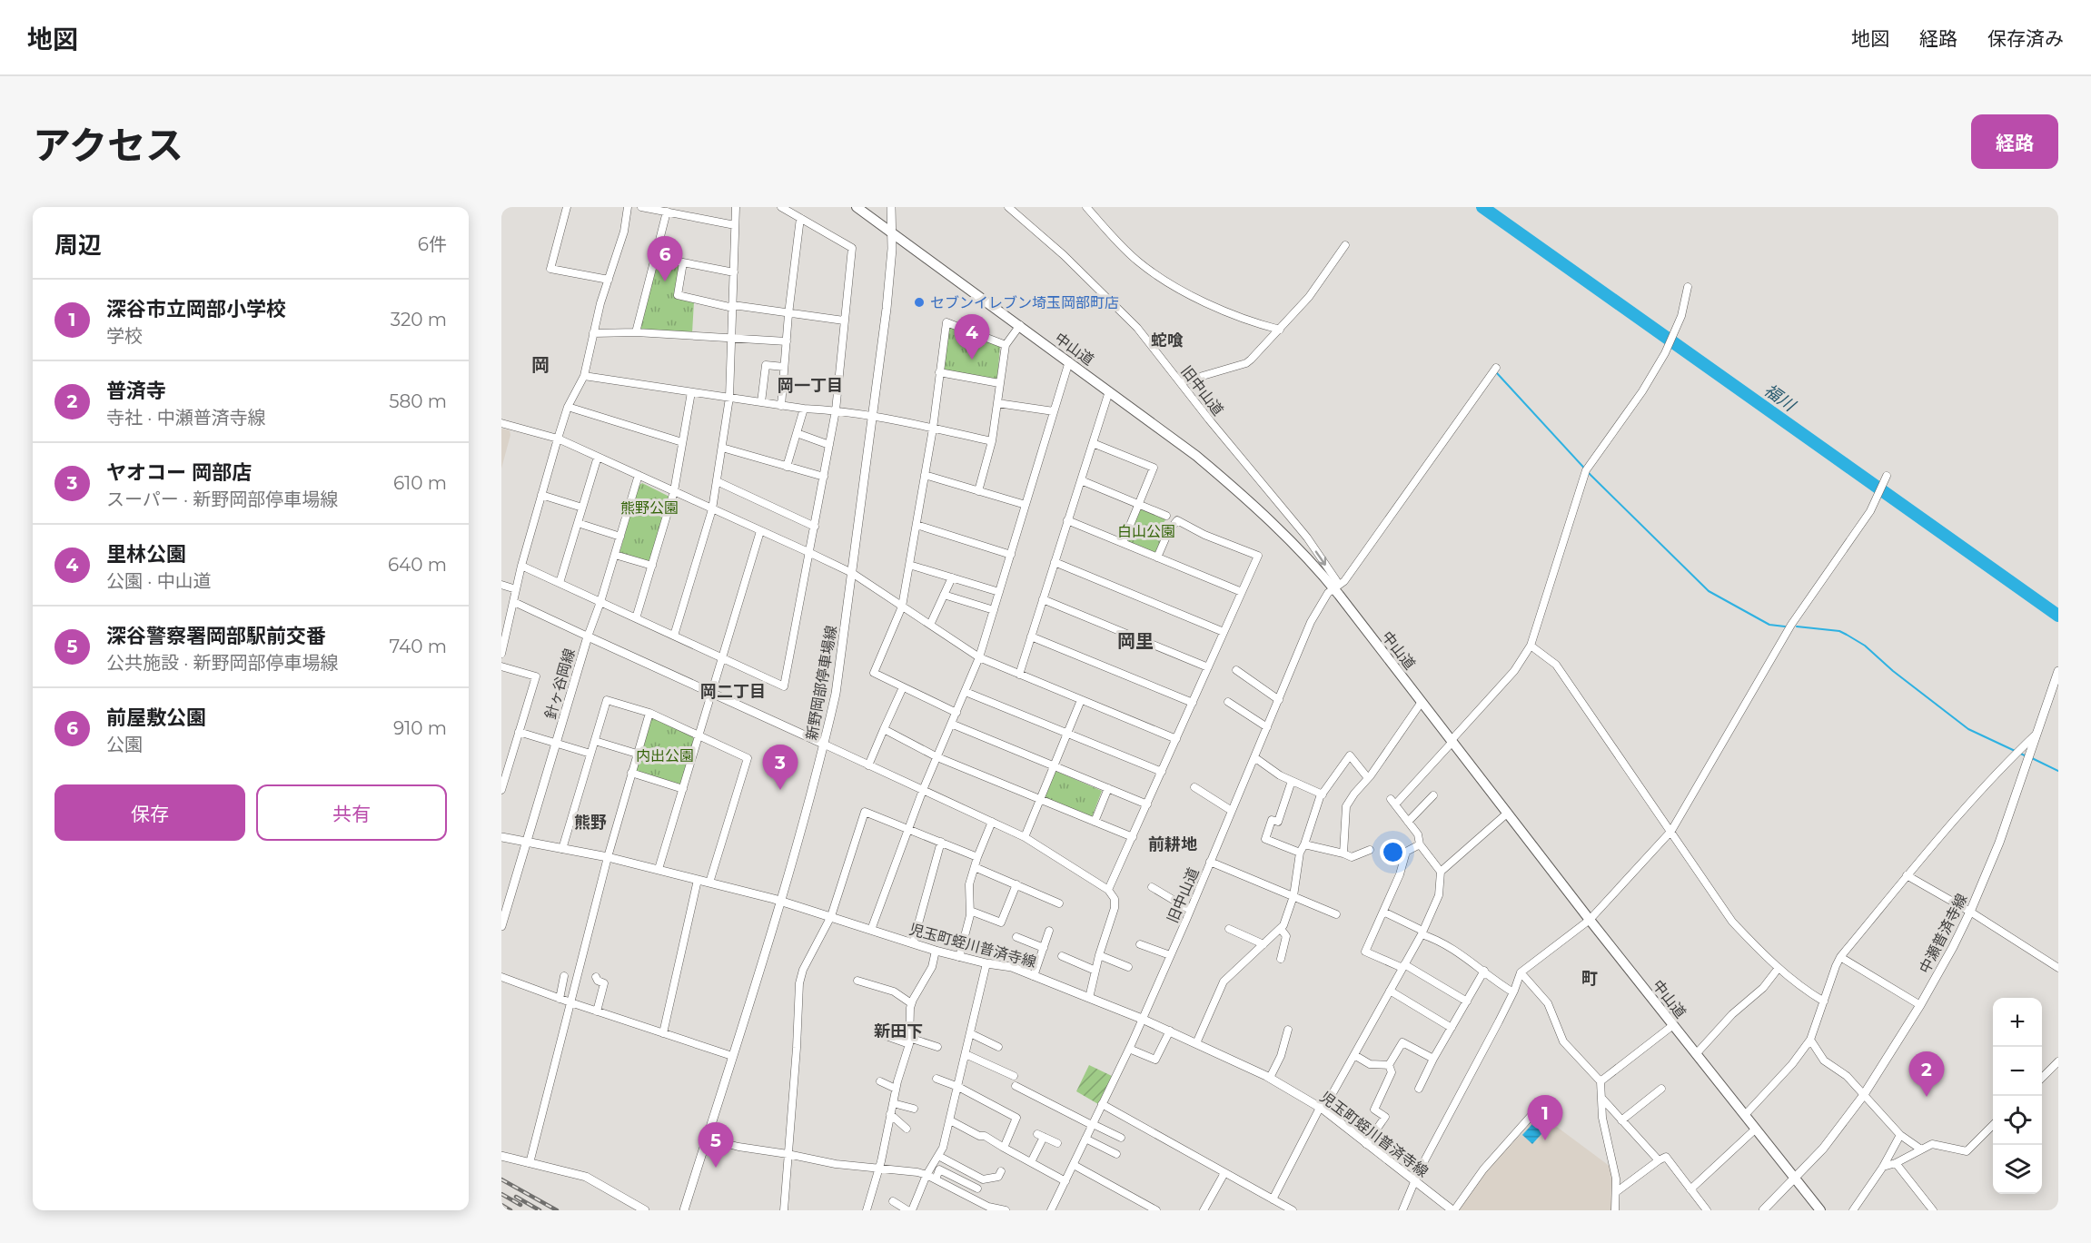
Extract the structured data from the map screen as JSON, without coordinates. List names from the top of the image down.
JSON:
{
  "streets": {
    "highway": ["中山道"],
    "main road": [
      "新野岡部停車場線",
      "針ヶ谷岡線",
      "中瀬普済寺線",
      "児玉町蛭川普済寺線"
    ],
    "street": ["旧中山道"]
  },
  "crossings": [
    ["中山道", "旧中山道"],
    ["中山道", "新野岡部停車場線"],
    ["中山道", "中瀬普済寺線"],
    ["旧中山道", "児玉町蛭川普済寺線"],
    ["新野岡部停車場線", "針ヶ谷岡線"],
    ["新野岡部停車場線", "児玉町蛭川普済寺線"],
    ["針ヶ谷岡線", "児玉町蛭川普済寺線"]
  ],
  "districts": [
    "蛇喰",
    "岡",
    "岡一丁目",
    "岡里",
    "岡二丁目",
    "熊野",
    "前耕地",
    "町",
    "新田下"
  ],
  "water": ["福川"],
  "parks": ["熊野公園", "白山公園", "内出公園"],
  "places": ["セブンイレブン埼玉岡部町店"],
  "page": {
    "header": "地図",
    "nav": ["地図", "経路", "保存済み"],
    "title": "アクセス",
    "buttons": [
      "経路",
      ["保存", "共有"]
    ],
    "heading": ["周辺", "6件"],
    "pins": [
      "6",
      "4",
      "3",
      "2",
      "1",
      "5"
    ],
    "list": [
      {
        "mark": "1",
        "name": "深谷市立岡部小学校",
        "note": "学校",
        "value": "320 m"
      },
      {
        "mark": "2",
        "name": "普済寺",
        "note": "寺社 · 中瀬普済寺線",
        "value": "580 m"
      },
      {
        "mark": "3",
        "name": "ヤオコー 岡部店",
        "note": "スーパー · 新野岡部停車場線",
        "value": "610 m"
      },
      {
        "mark": "4",
        "name": "里林公園",
        "note": "公園 · 中山道",
        "value": "640 m"
      },
      {
        "mark": "5",
        "name": "深谷警察署岡部駅前交番",
        "note": "公共施設 · 新野岡部停車場線",
        "value": "740 m"
      },
      {
        "mark": "6",
        "name": "前屋敷公園",
        "note": "公園",
        "value": "910 m"
      }
    ],
    "map_buttons": ["+", "−"]
  }
}
